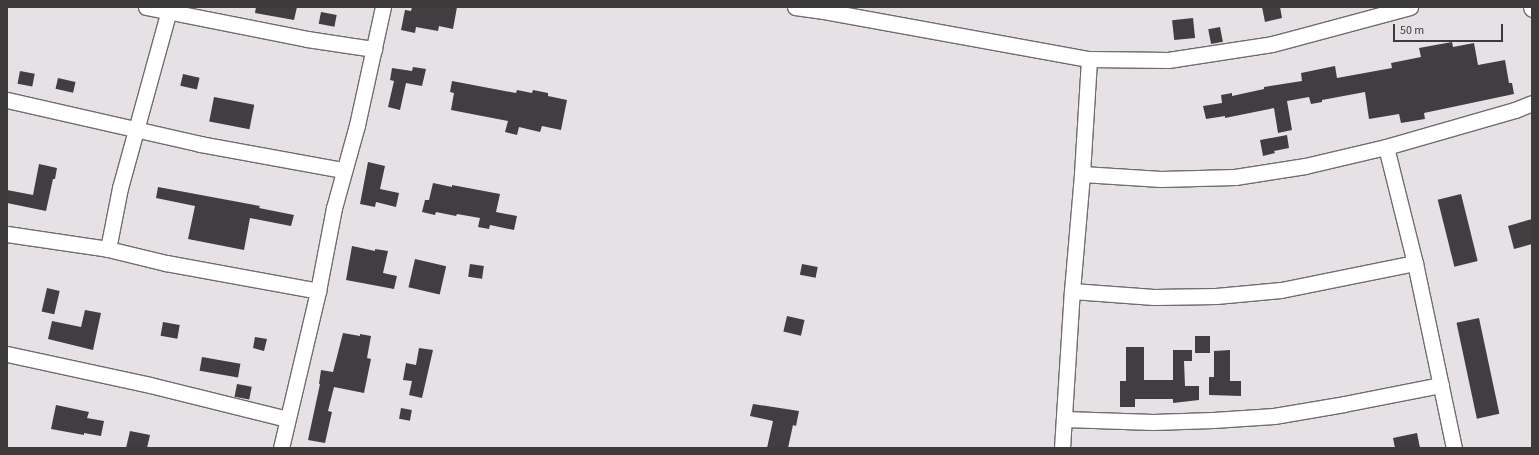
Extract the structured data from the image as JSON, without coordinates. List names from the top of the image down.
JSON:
{
  "scale_bar": "50 m"
}
